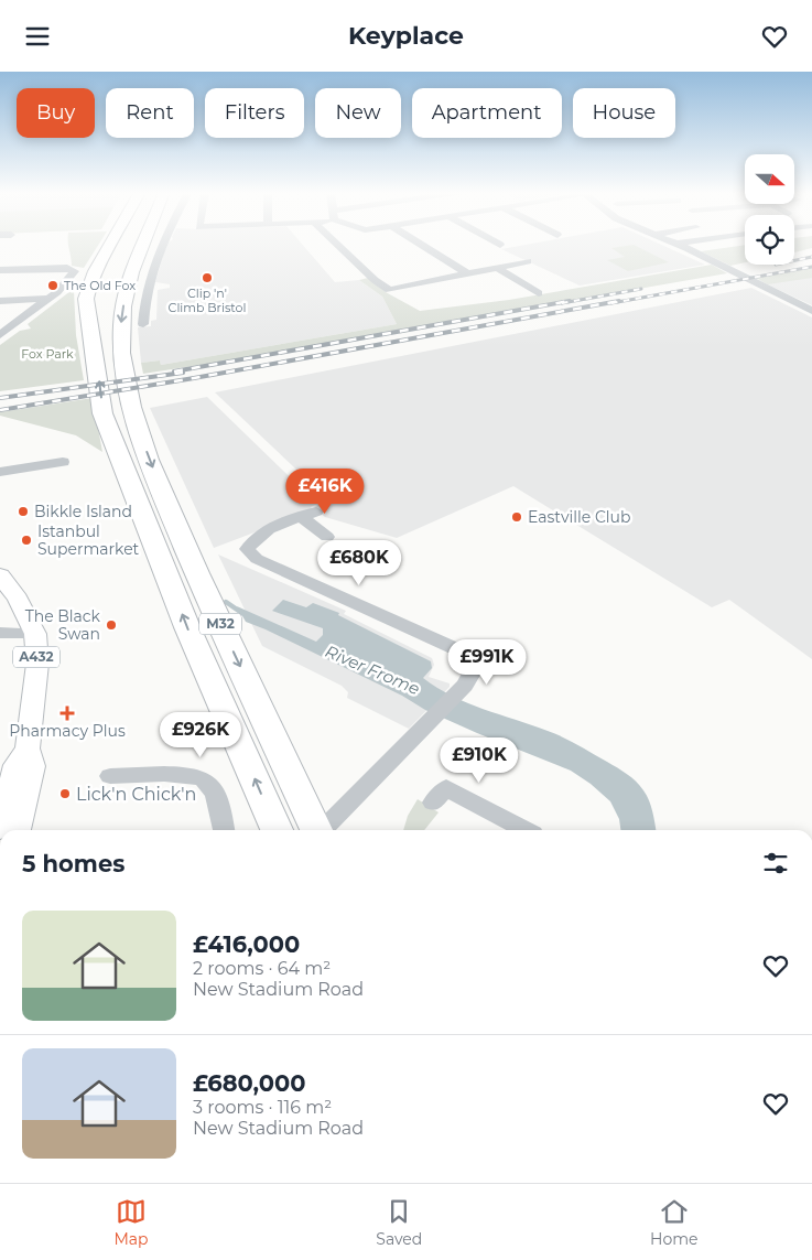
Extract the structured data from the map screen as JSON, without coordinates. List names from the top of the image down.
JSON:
{
  "streets": {
    "highway": ["M32"],
    "main road": ["A432"]
  },
  "water": ["River Frome"],
  "parks": ["Fox Park"],
  "places": {
    "other": [
      "Clip 'n' Climb Bristol",
      "The Old Fox",
      "Bikkle Island",
      "Eastville Club",
      "Istanbul Supermarket",
      "The Black Swan",
      "Lick'n Chick'n"
    ],
    "health": ["Pharmacy Plus"]
  },
  "north": "right",
  "page": {
    "header": "Keyplace",
    "chip": [
      "Buy",
      "Rent",
      "Filters",
      "New",
      "Apartment",
      "House"
    ],
    "price": [
      "£416K",
      "£680K",
      "£991K",
      "£926K",
      "£910K"
    ],
    "heading": "5 homes",
    "list": [
      {
        "name": "£416,000",
        "note": "2 rooms · 64 m² · New Stadium Road"
      },
      {
        "name": "£680,000",
        "note": "3 rooms · 116 m² · New Stadium Road"
      }
    ],
    "tabs": ["Map", "Saved", "Home"]
  }
}
